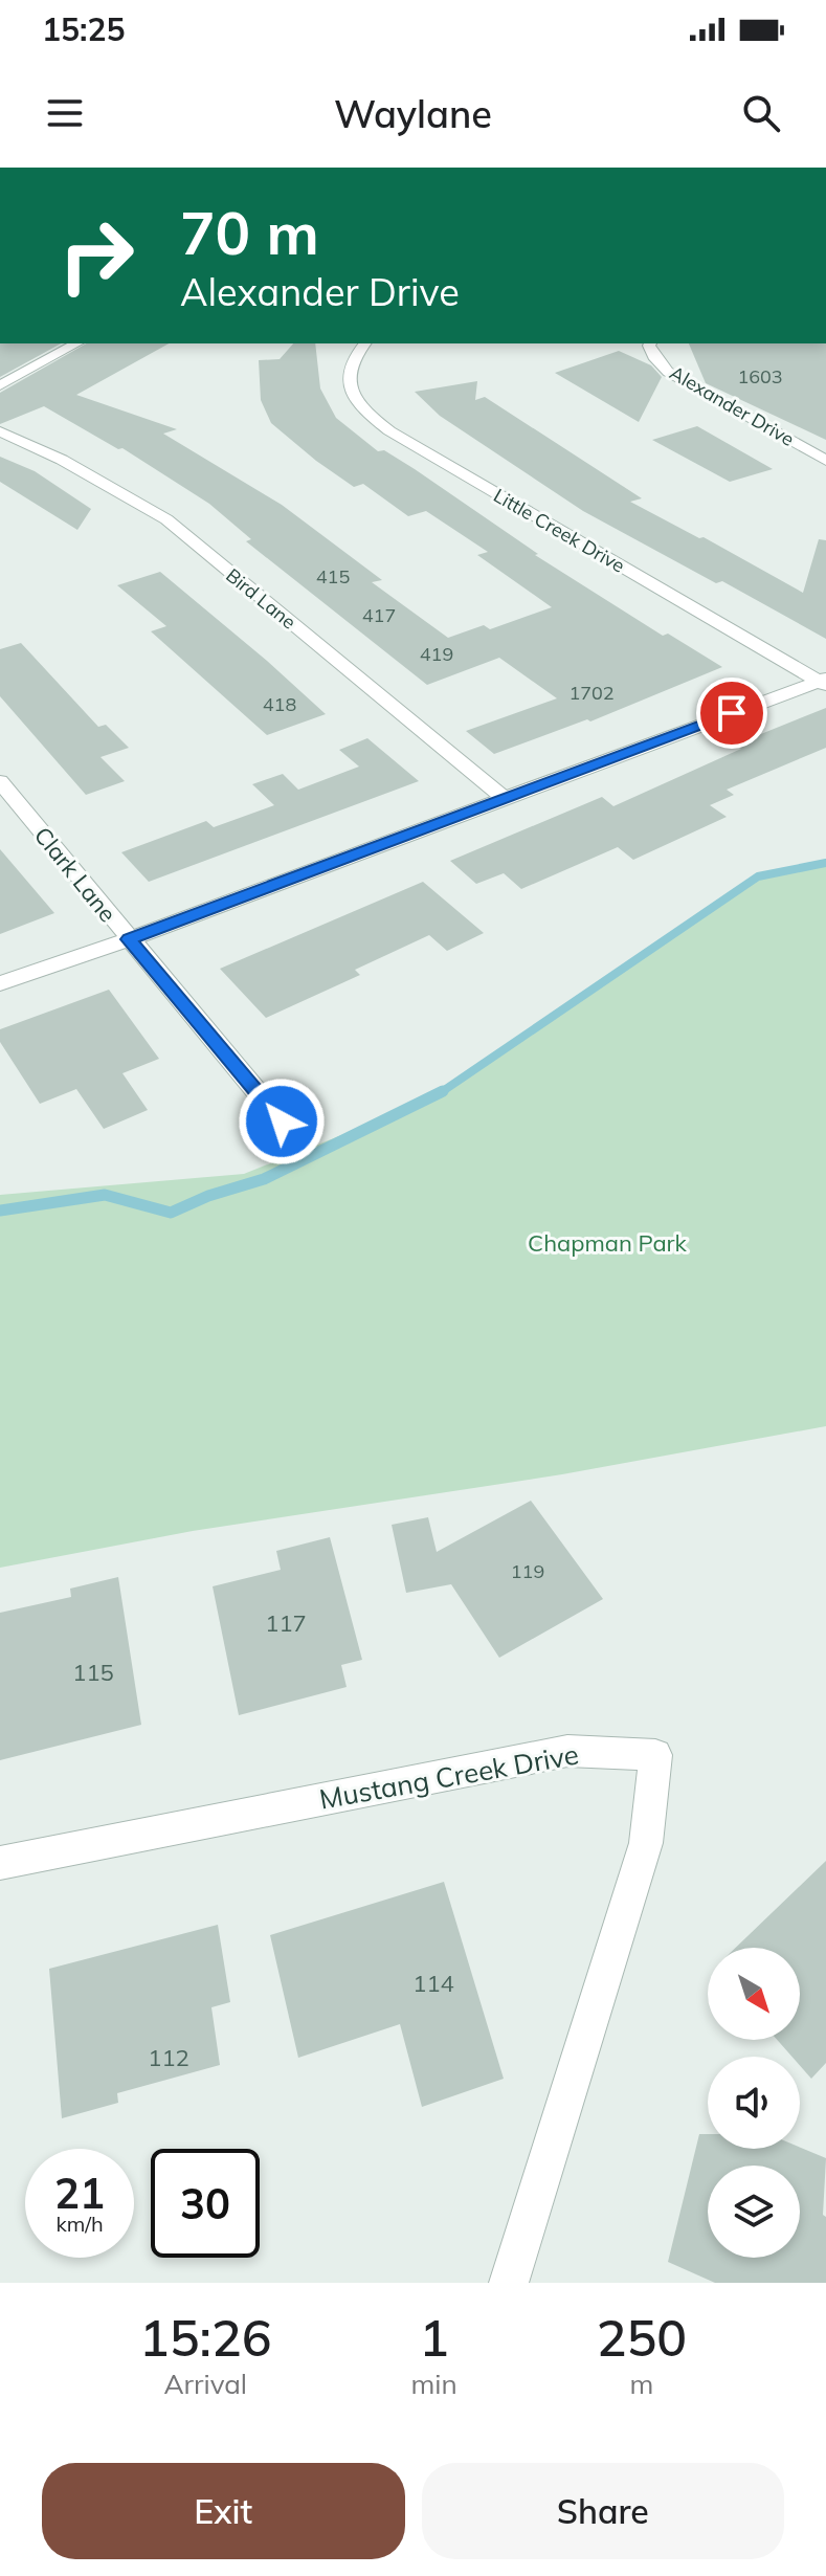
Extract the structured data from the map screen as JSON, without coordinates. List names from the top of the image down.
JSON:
{
  "streets": {
    "street": [
      "Alexander Drive",
      "Little Creek Drive",
      "Bird Lane",
      "Clark Lane",
      "Mustang Creek Drive"
    ]
  },
  "parks": ["Chapman Park"],
  "house_numbers": [
    "1603",
    "415",
    "417",
    "419",
    "1702",
    "418",
    "119",
    "117",
    "115",
    "114",
    "112"
  ],
  "north": "bottom right",
  "page": {
    "status": "15:25",
    "header": "Waylane",
    "turn": ["70 m", "Alexander Drive"],
    "speed": "21 km/h",
    "limit": "30",
    "eta": [
      "15:26",
      "Arrival",
      "1",
      "min",
      "250",
      "m"
    ],
    "buttons": ["Exit", "Share"]
  }
}
